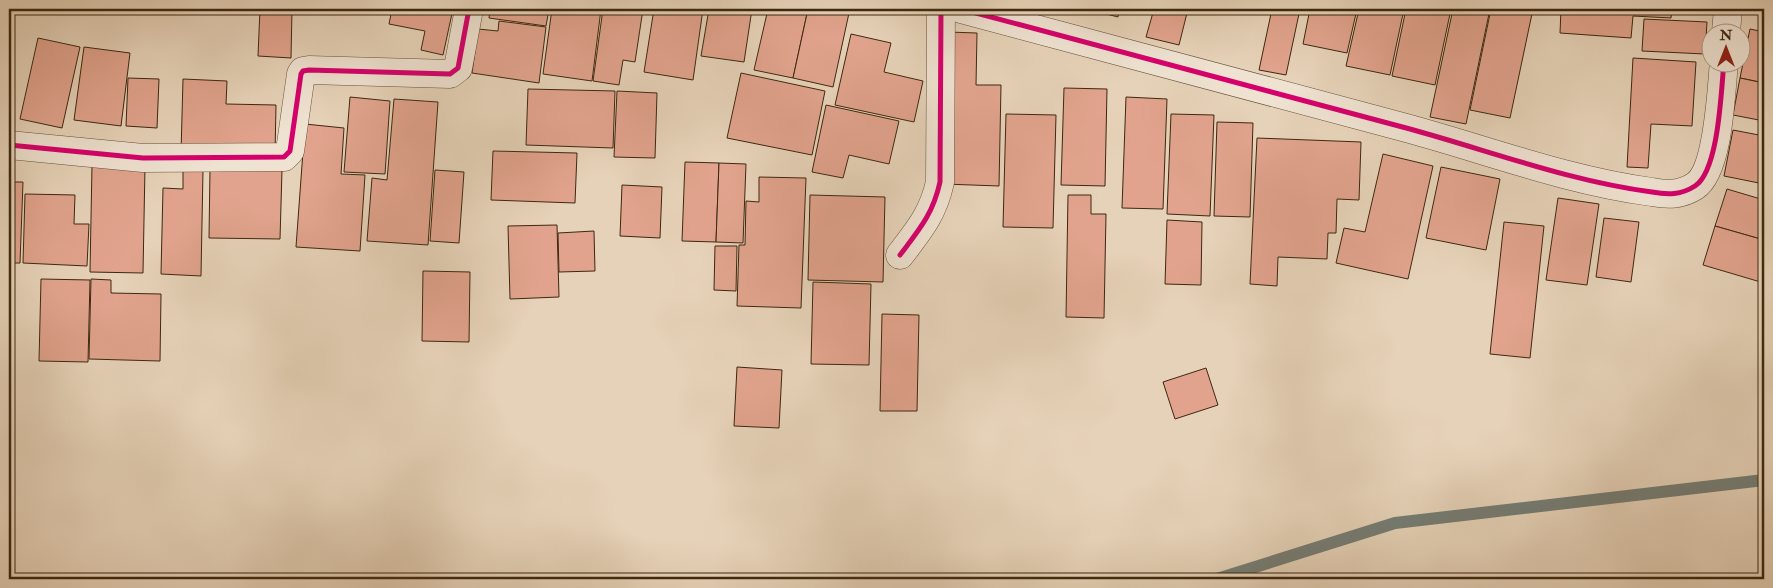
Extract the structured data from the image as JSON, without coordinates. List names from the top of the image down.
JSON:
{
  "north": "top"
}
